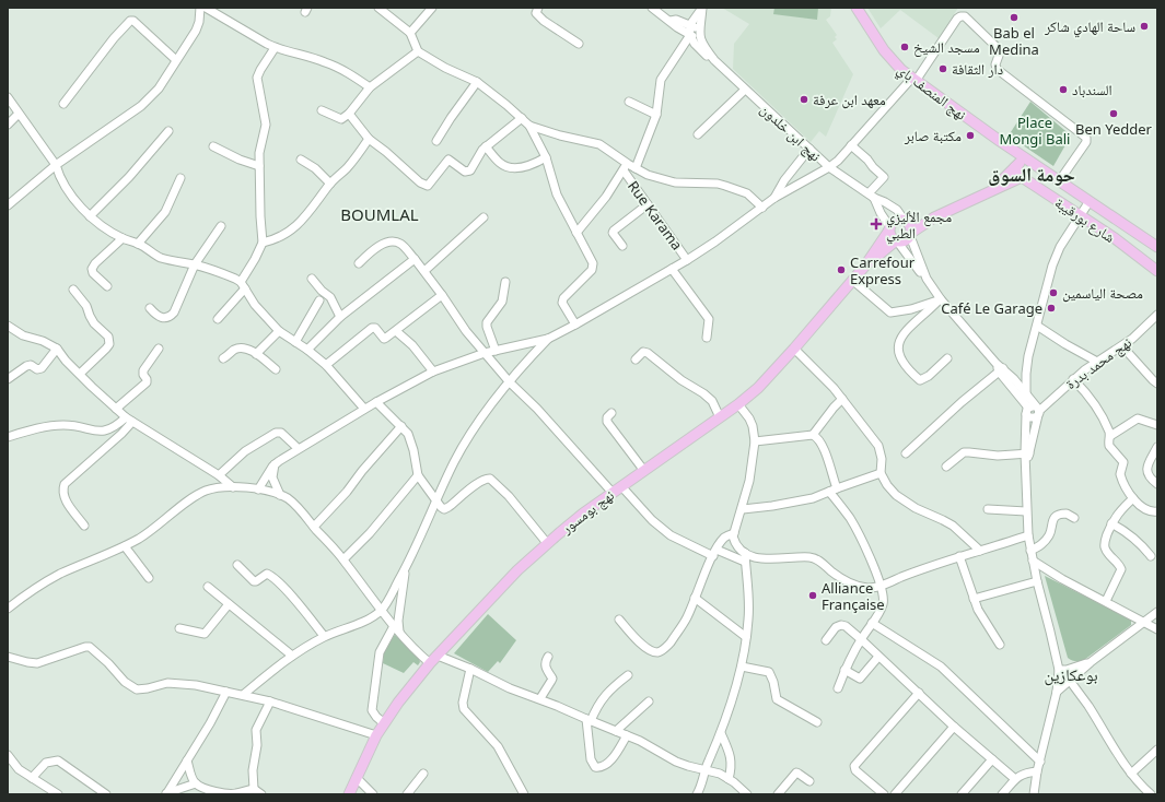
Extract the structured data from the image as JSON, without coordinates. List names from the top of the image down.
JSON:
{
  "streets": {
    "main road": ["نهج المنصف باي", "شارع بورقيبة", "نهج بومسور"],
    "street": ["نهج ابن خلدون", "Rue Karama", "نهج محمد بدرة"]
  },
  "crossings": [
    ["نهج المنصف باي", "شارع بورقيبة"],
    ["نهج المنصف باي", "نهج بومسور"],
    ["نهج ابن خلدون", "نهج بومسور"],
    ["شارع بورقيبة", "نهج بومسور"]
  ],
  "districts": ["حومة السوق", "BOUMLAL", "بوعكازين"],
  "parks": ["Place Mongi Bali"],
  "places": {
    "other": [
      "Bab el Medina",
      "ساحة الهادي شاكر",
      "مسجد الشيخ",
      "دار الثقافة",
      "السندباد",
      "معهد ابن عرفة",
      "Ben Yedder",
      "مكتبة صابر",
      "Carrefour Express",
      "مصحة الياسمين",
      "Café Le Garage",
      "Alliance Française"
    ],
    "health": ["مجمع الأليزي الطبي"]
  }
}
